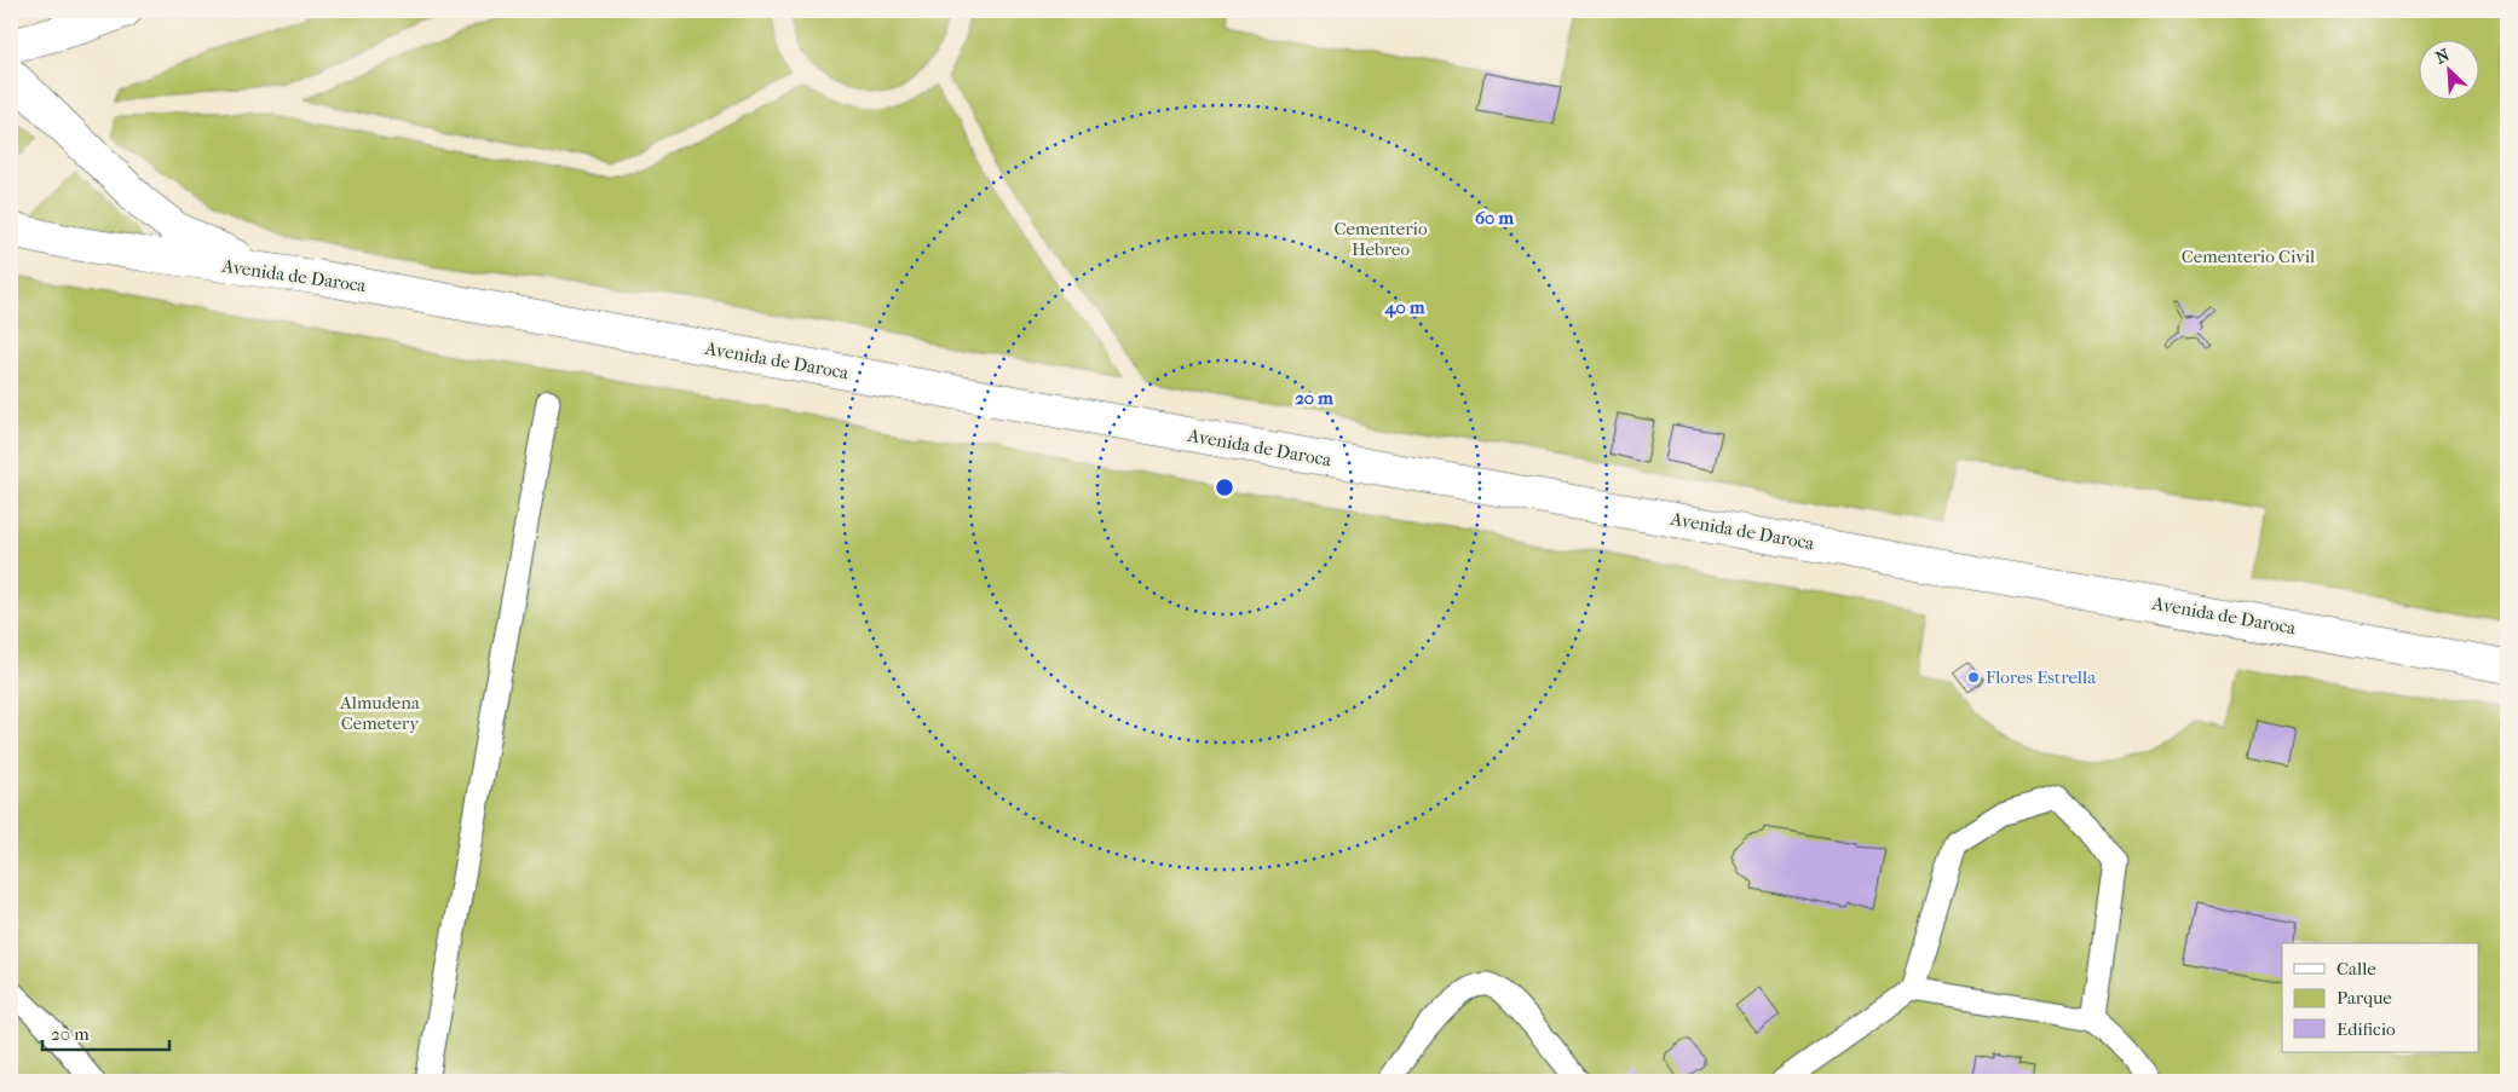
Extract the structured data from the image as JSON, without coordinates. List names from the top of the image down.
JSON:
{
  "streets": {
    "street": ["Avenida de Daroca"]
  },
  "parks": ["Cementerio Hebreo", "Cementerio Civil", "Almudena Cemetery"],
  "places": ["Flores Estrella"],
  "legend": ["Calle", "Parque", "Edificio"],
  "scale_bar": "20 m",
  "north": "top left",
  "rings": ["60 m", "40 m", "20 m"]
}
